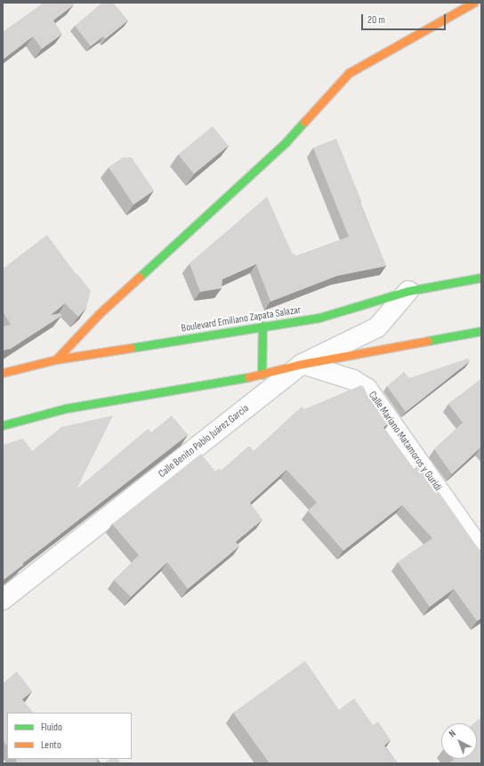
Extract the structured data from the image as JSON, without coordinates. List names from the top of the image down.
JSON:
{
  "streets": {
    "main road": ["Boulevard Emiliano Zapata Salazar"],
    "street": ["Calle Benito Pablo Juárez García", "Calle Mariano Matamoros y Guridi"]
  },
  "crossings": [
    ["Boulevard Emiliano Zapata Salazar", "Calle Benito Pablo Juárez García"],
    ["Calle Benito Pablo Juárez García", "Calle Mariano Matamoros y Guridi"]
  ],
  "legend": ["Fluido", "Lento"],
  "scale_bar": "20 m",
  "north": "top left"
}
